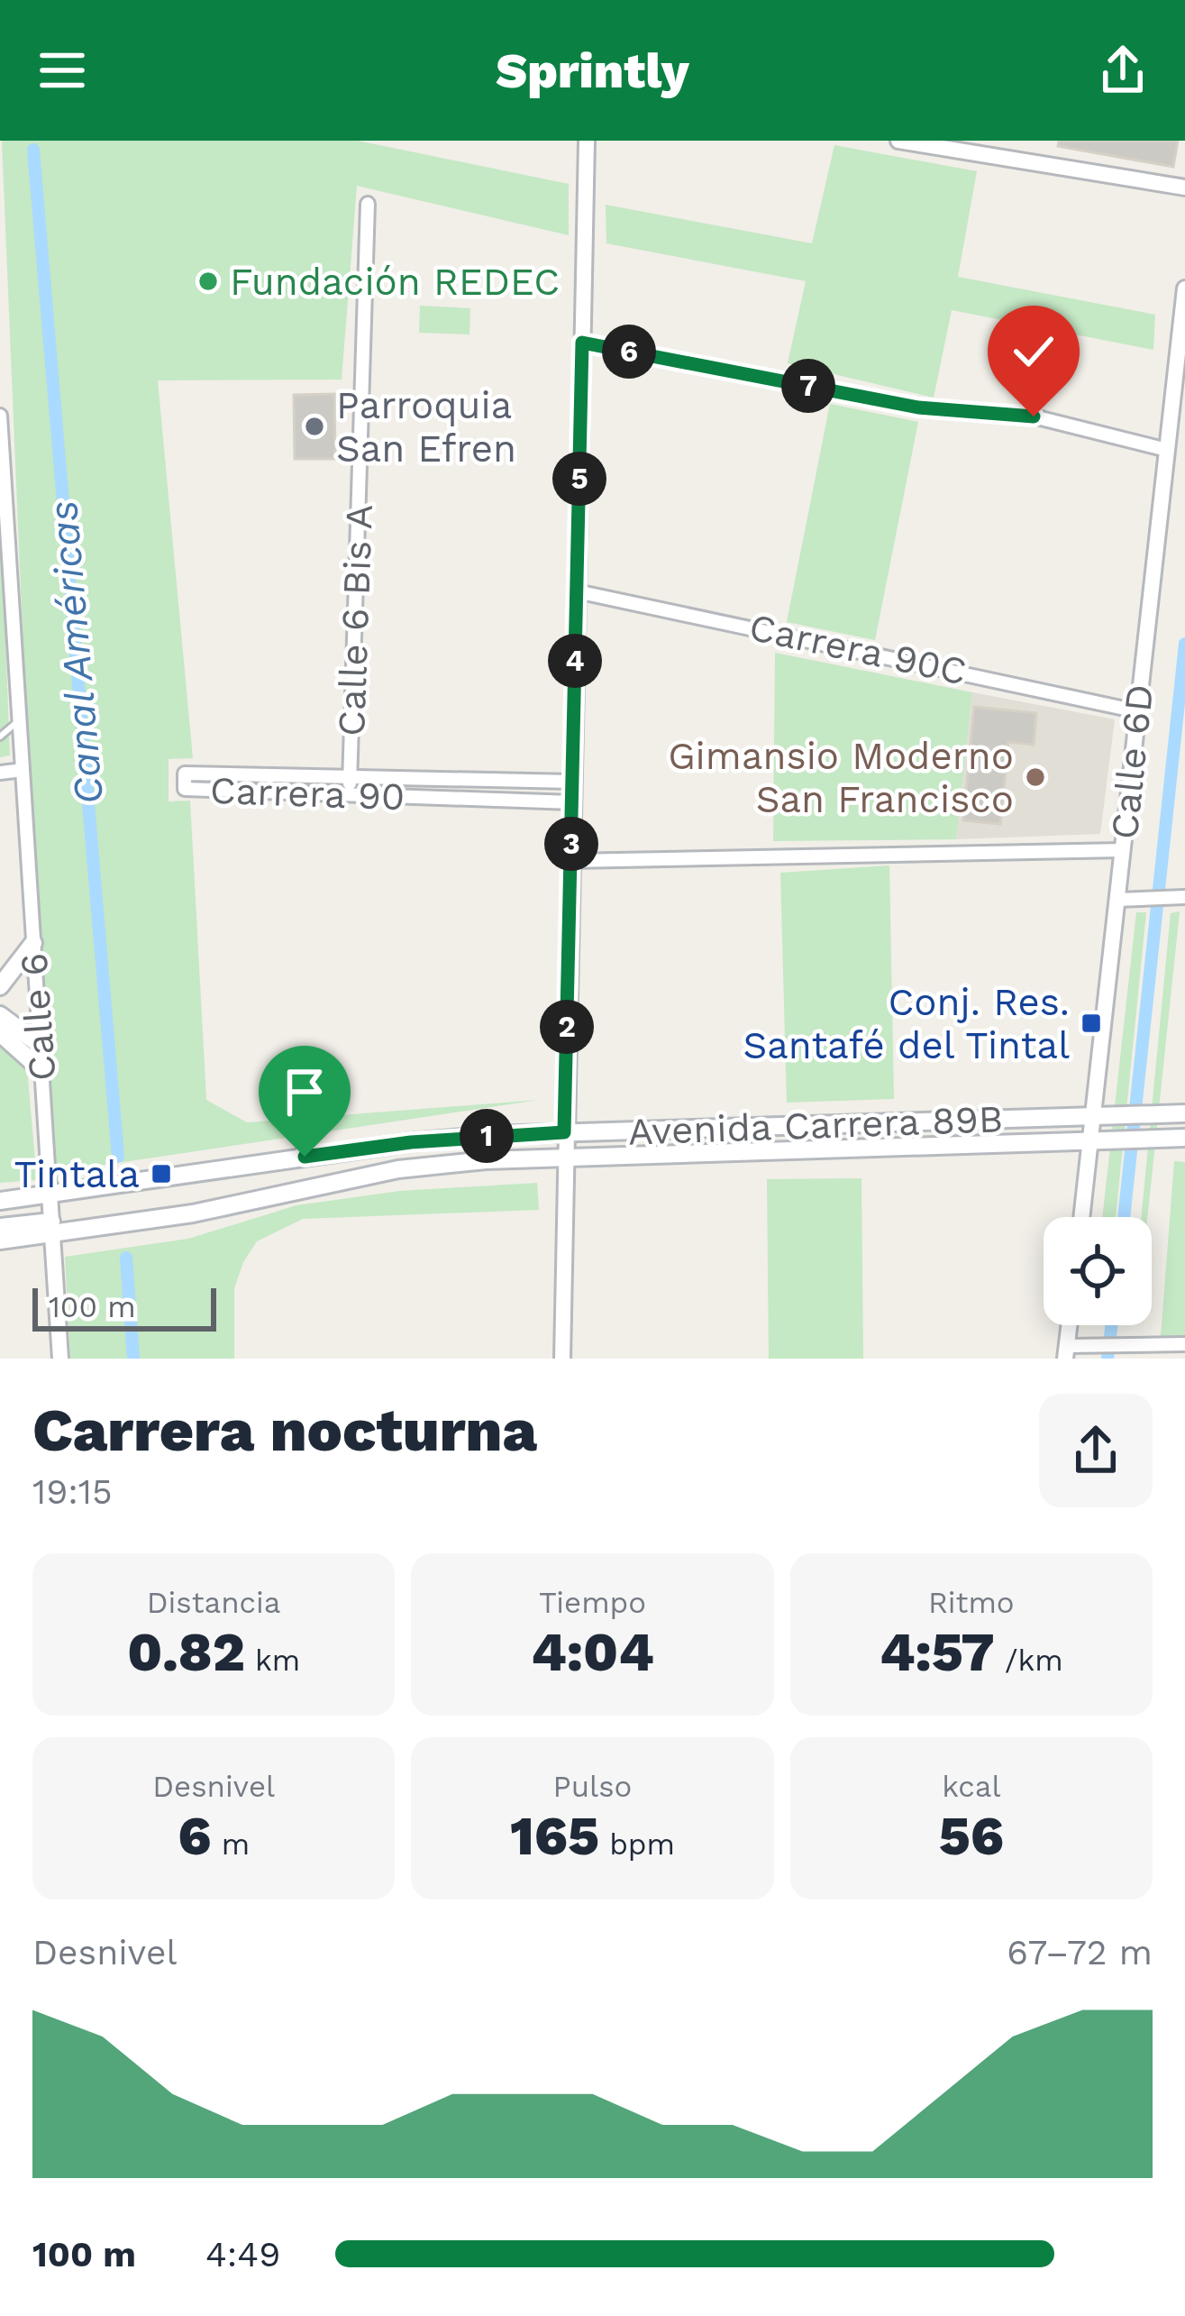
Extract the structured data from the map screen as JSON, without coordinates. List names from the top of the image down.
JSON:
{
  "streets": {
    "main road": ["Avenida Carrera 89B"],
    "street": [
      "Calle 6 Bis A",
      "Carrera 90C",
      "Calle 6D",
      "Carrera 90",
      "Calle 6"
    ]
  },
  "crossings": [
    ["Calle 6 Bis A", "Carrera 90"],
    ["Carrera 90C", "Calle 6D"],
    ["Calle 6D", "Avenida Carrera 89B"],
    ["Calle 6", "Avenida Carrera 89B"]
  ],
  "water": ["Canal Américas"],
  "places": {
    "other": ["Fundación REDEC", "Parroquia San Efren", "Gimansio Moderno San Francisco"],
    "transit": ["Conj. Res. Santafé del Tintal", "Tintala"]
  },
  "scale_bar": "100 m",
  "page": {
    "header": "Sprintly",
    "pins": [
      "6",
      "7",
      "5",
      "4",
      "3",
      "2",
      "1"
    ],
    "scale": "100 m",
    "heading": ["Carrera nocturna", "19:15"],
    "stats": [
      ["Distancia", "0.82 km"],
      ["Tiempo", "4:04"],
      ["Ritmo", "4:57 /km"],
      ["Desnivel", "6 m"],
      ["Pulso", "165 bpm"],
      ["kcal", "56"]
    ],
    "chart": ["Desnivel", "67–72 m"],
    "list": [
      {
        "name": "100 m",
        "note": "4:49"
      }
    ]
  }
}
